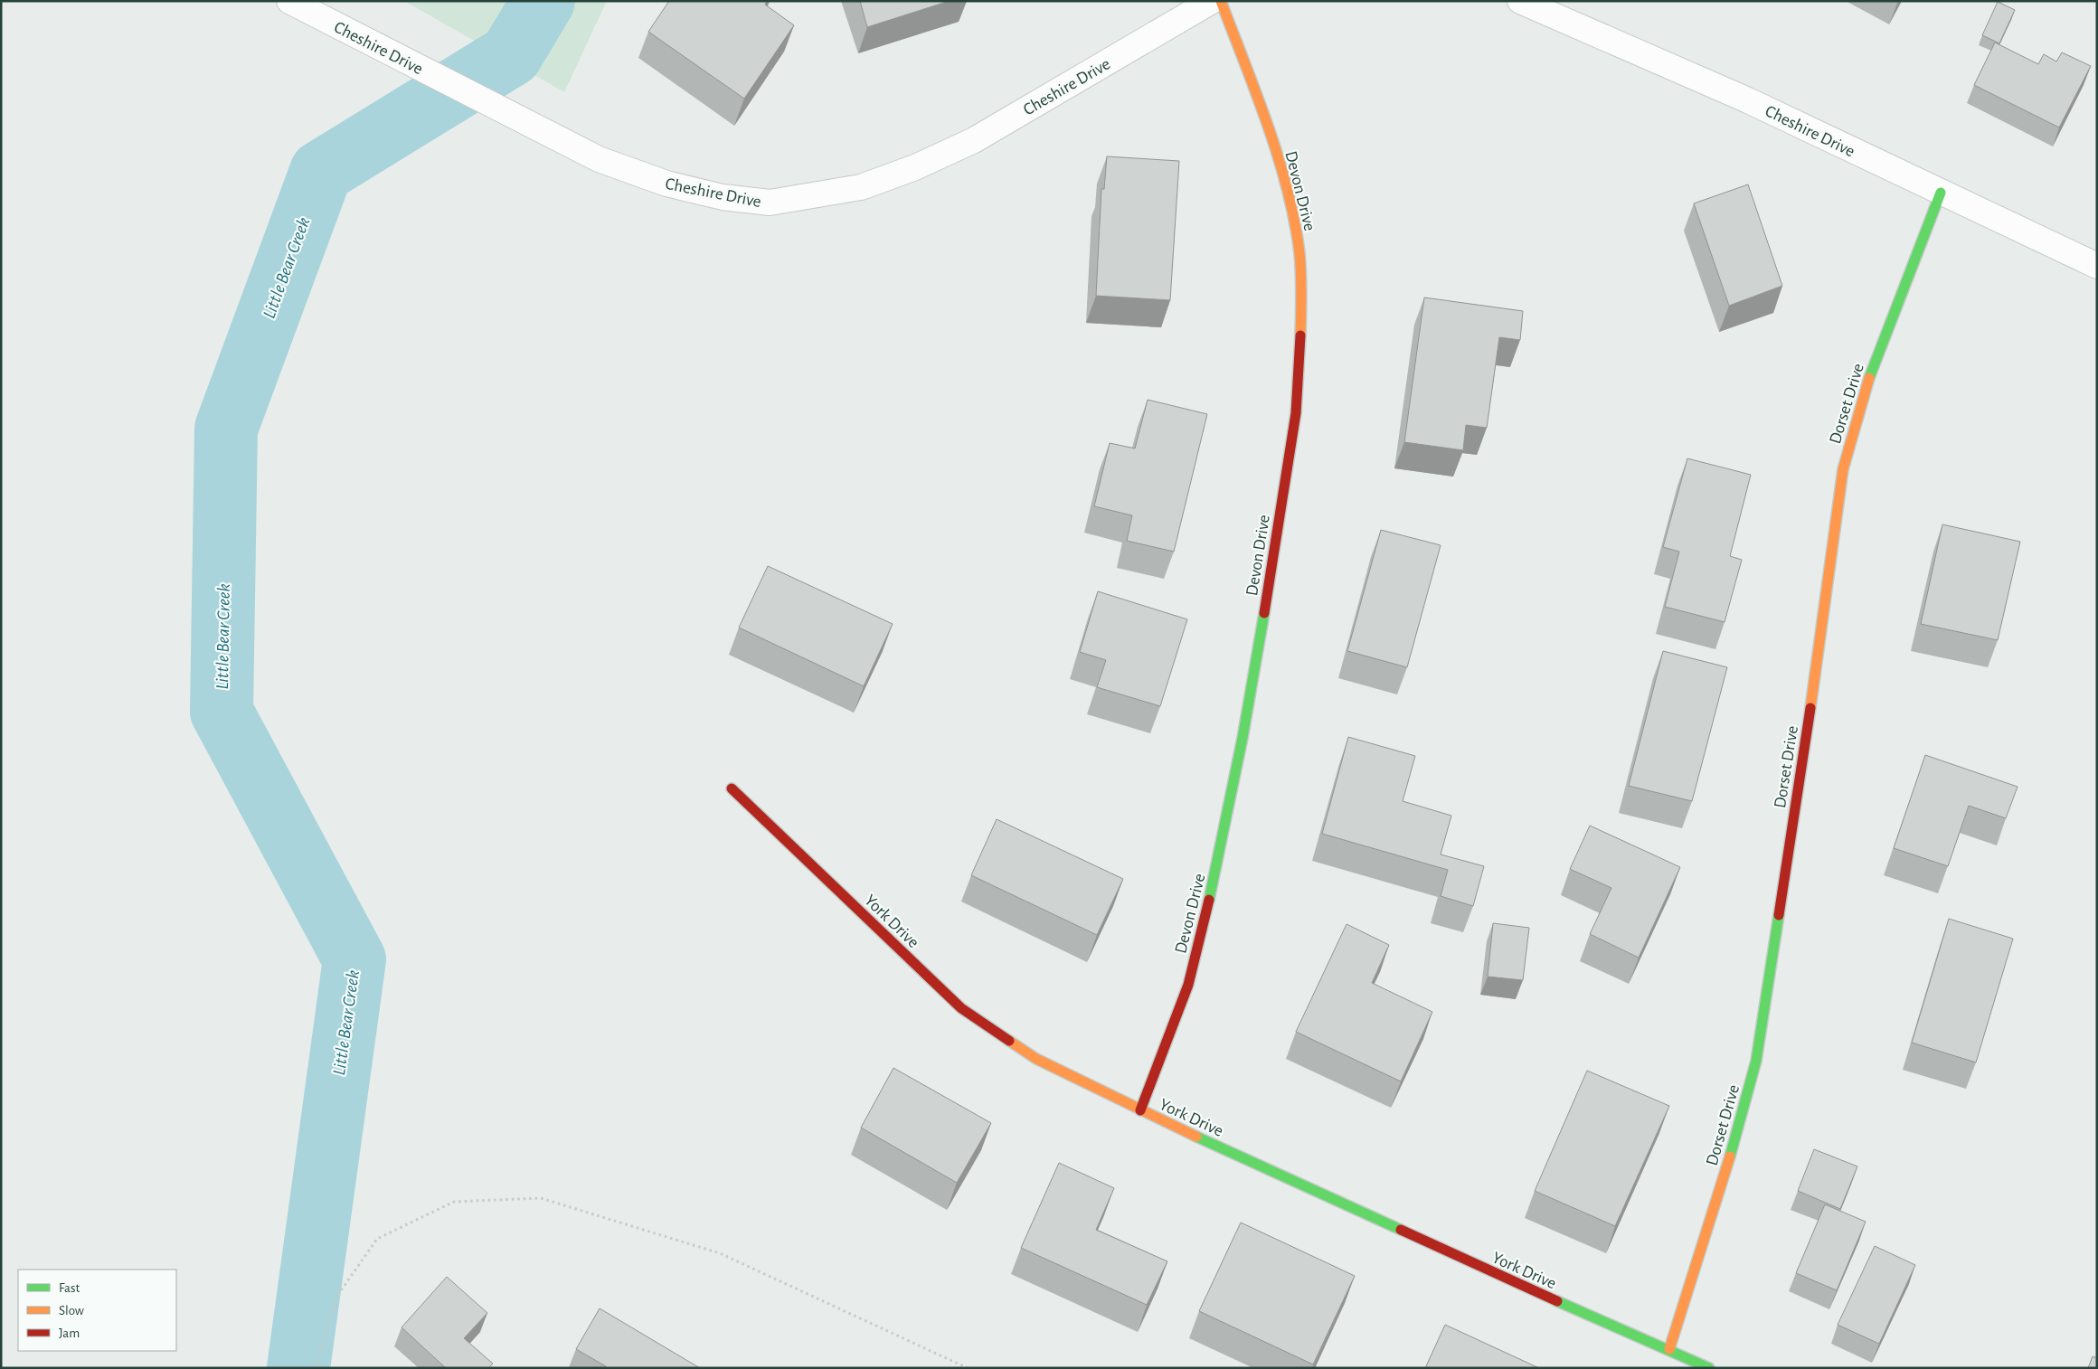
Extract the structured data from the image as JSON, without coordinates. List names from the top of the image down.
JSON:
{
  "streets": {
    "street": [
      "Cheshire Drive",
      "Devon Drive",
      "Dorset Drive",
      "York Drive"
    ]
  },
  "crossings": [
    ["Cheshire Drive", "Dorset Drive"],
    ["Devon Drive", "York Drive"],
    ["Dorset Drive", "York Drive"]
  ],
  "water": ["Little Bear Creek"],
  "legend": ["Fast", "Slow", "Jam"]
}
